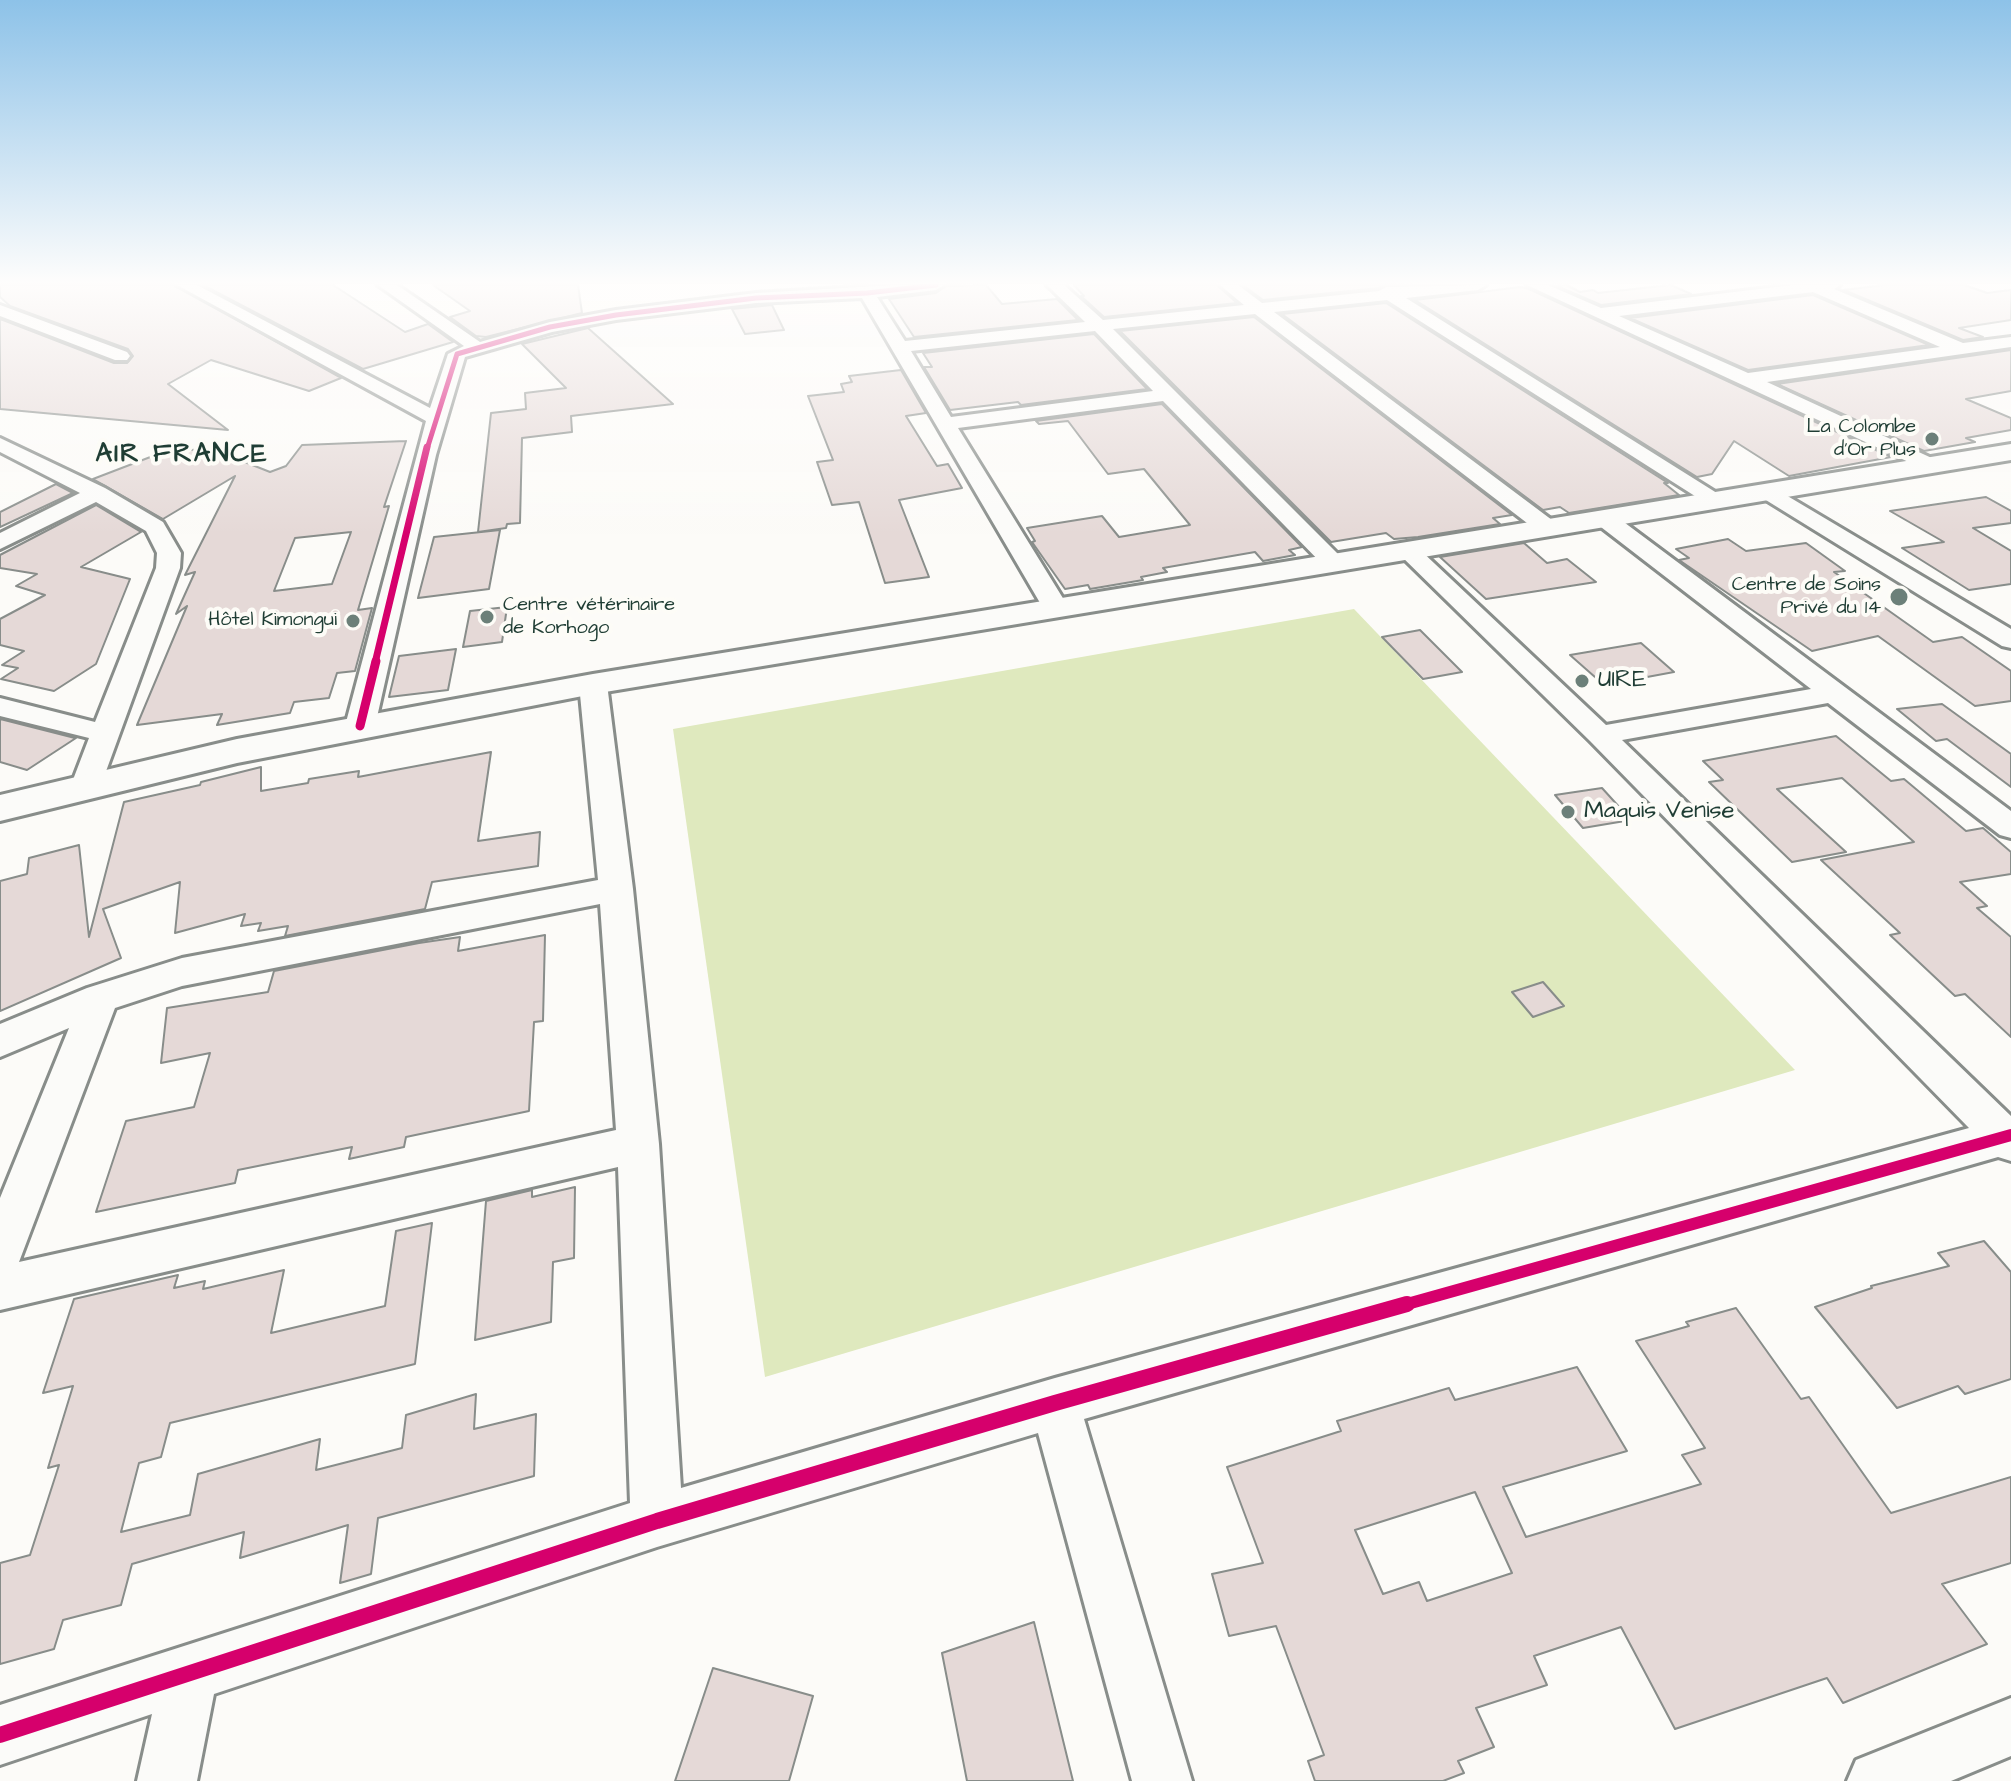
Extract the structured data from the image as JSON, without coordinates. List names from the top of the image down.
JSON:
{
  "districts": ["AIR FRANCE"],
  "places": [
    "La Colombe d'Or Plus",
    "Centre de Soins Privé du 14",
    "Centre vétérinaire de Korhogo",
    "Hôtel Kimongui",
    "UIRE",
    "Maquis Venise"
  ]
}
